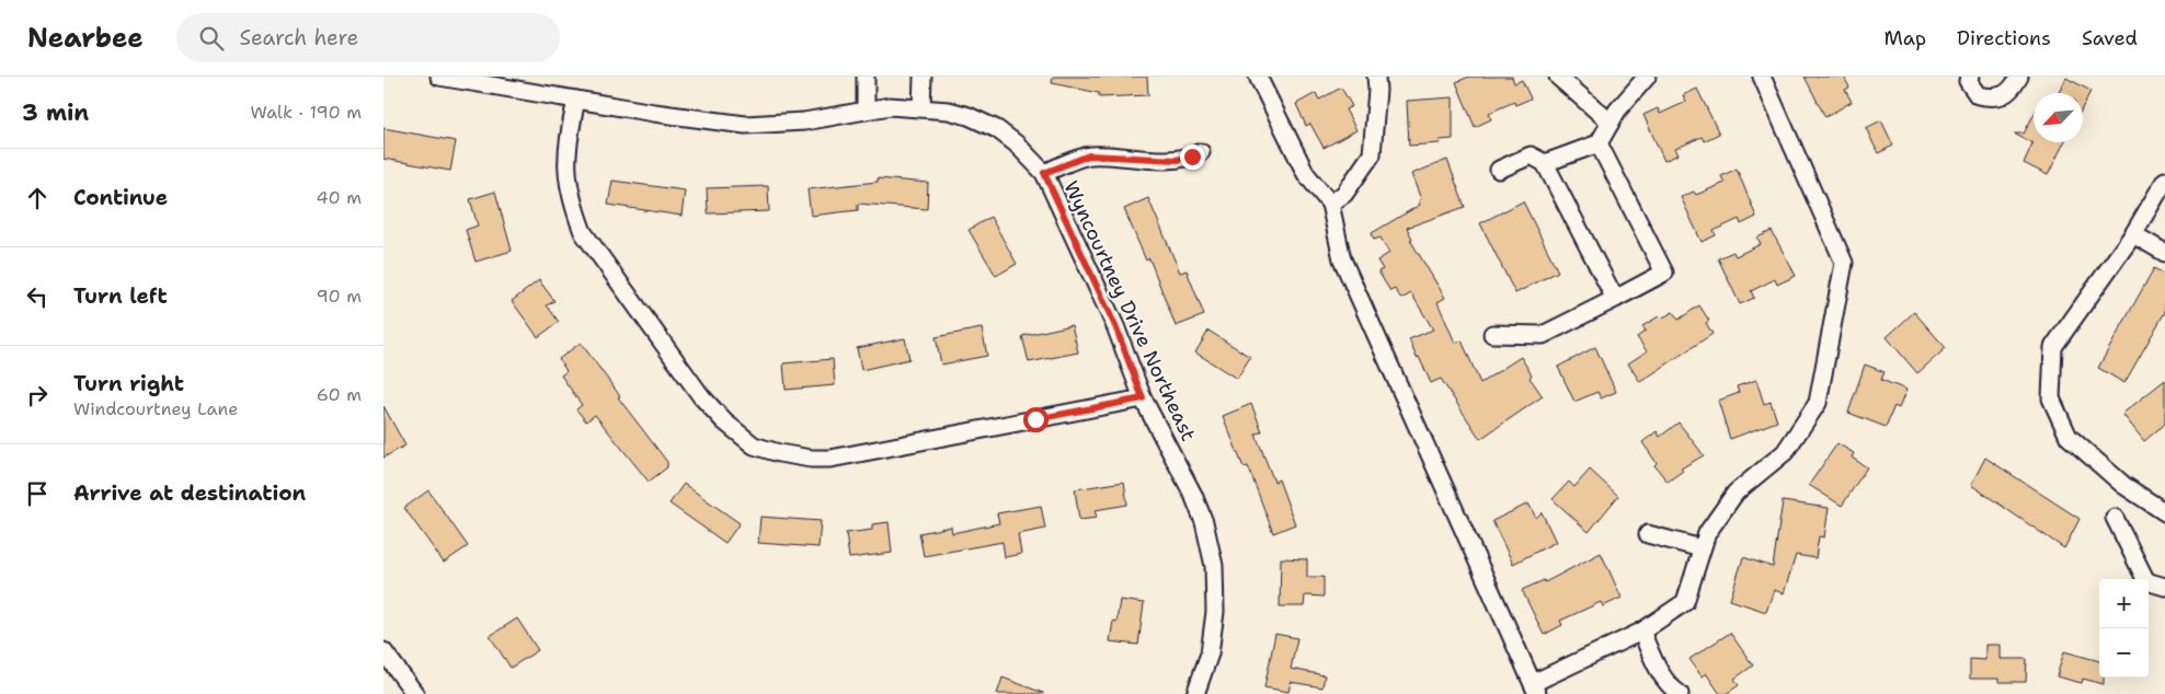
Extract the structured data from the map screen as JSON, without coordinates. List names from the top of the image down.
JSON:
{
  "streets": {
    "street": ["Wyncourtney Drive Northeast"]
  },
  "north": "bottom left",
  "page": {
    "header": "Nearbee",
    "search": "Search here",
    "nav": ["Map", "Directions", "Saved"],
    "heading": ["3 min", "Walk · 190 m"],
    "list": [
      ["Continue", "40 m"],
      ["Turn left", "90 m"],
      ["Turn right", "Windcourtney Lane", "60 m"],
      "Arrive at destination"
    ],
    "map_buttons": ["+", "−"]
  }
}
